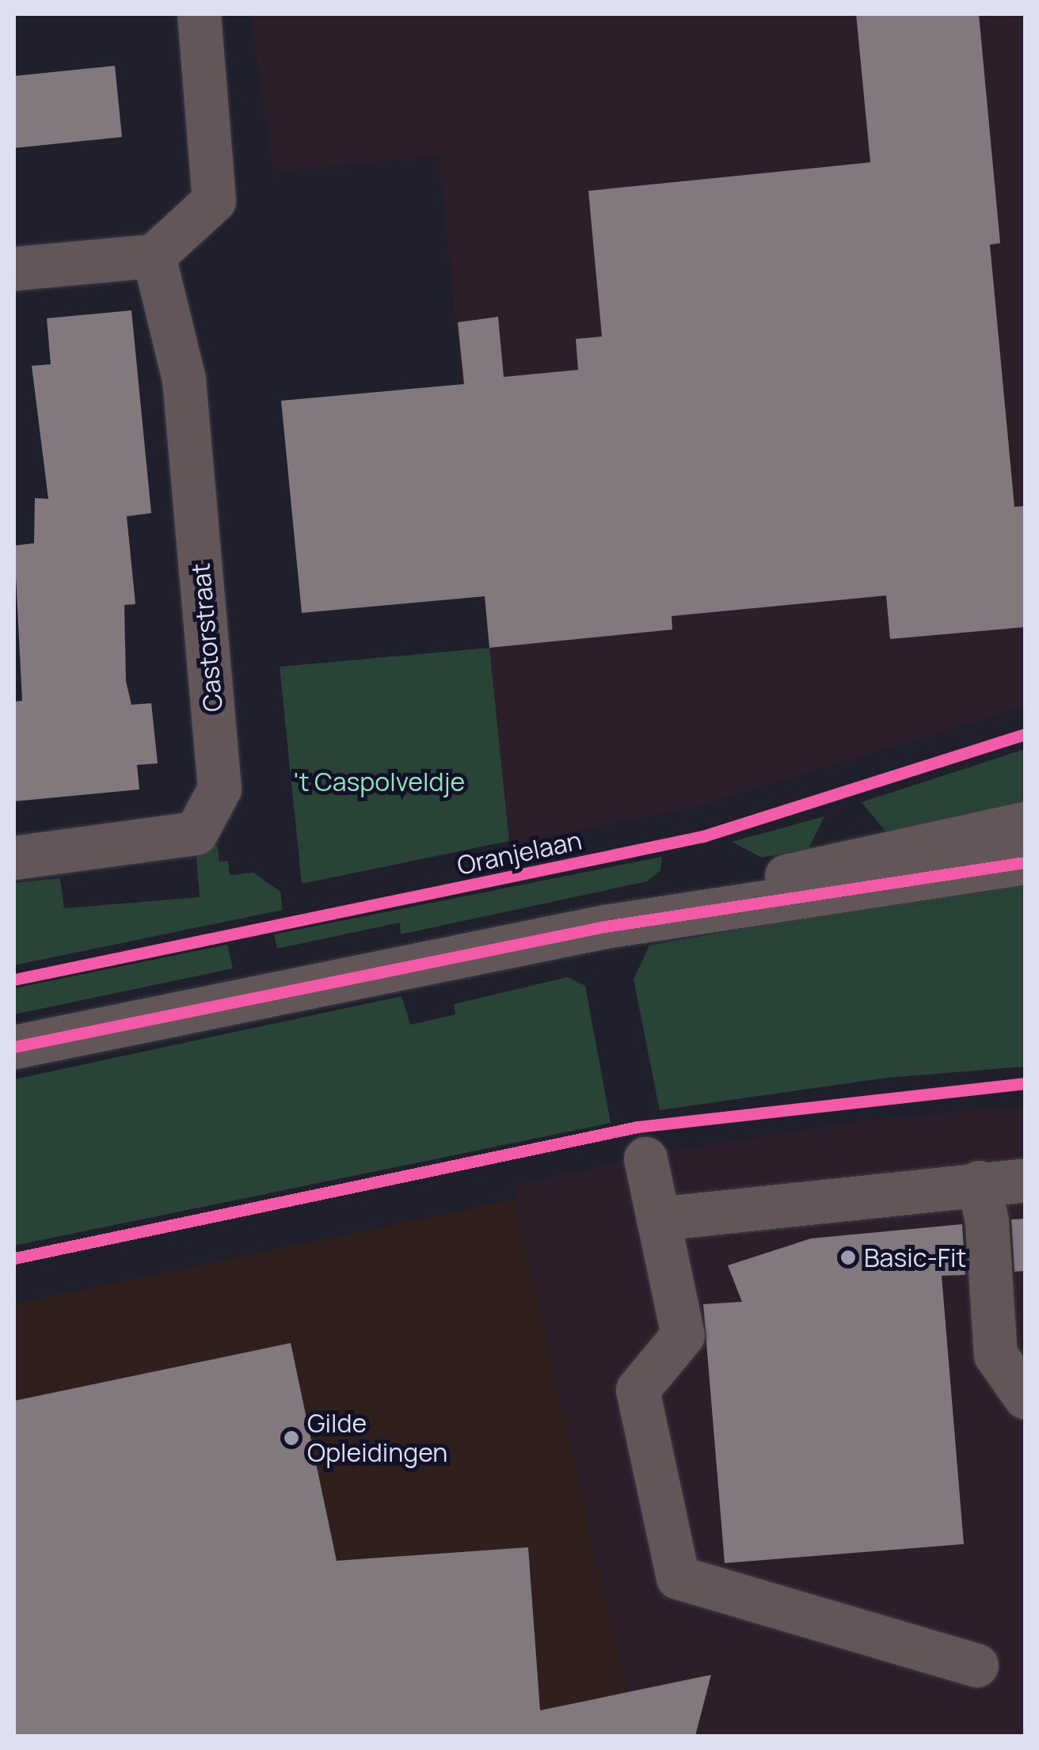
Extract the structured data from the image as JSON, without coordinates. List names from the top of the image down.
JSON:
{
  "streets": {
    "street": ["Castorstraat"],
    "cycle path": ["Oranjelaan"]
  },
  "parks": ["'t Caspolveldje"],
  "places": ["Basic-Fit", "Gilde Opleidingen"]
}
